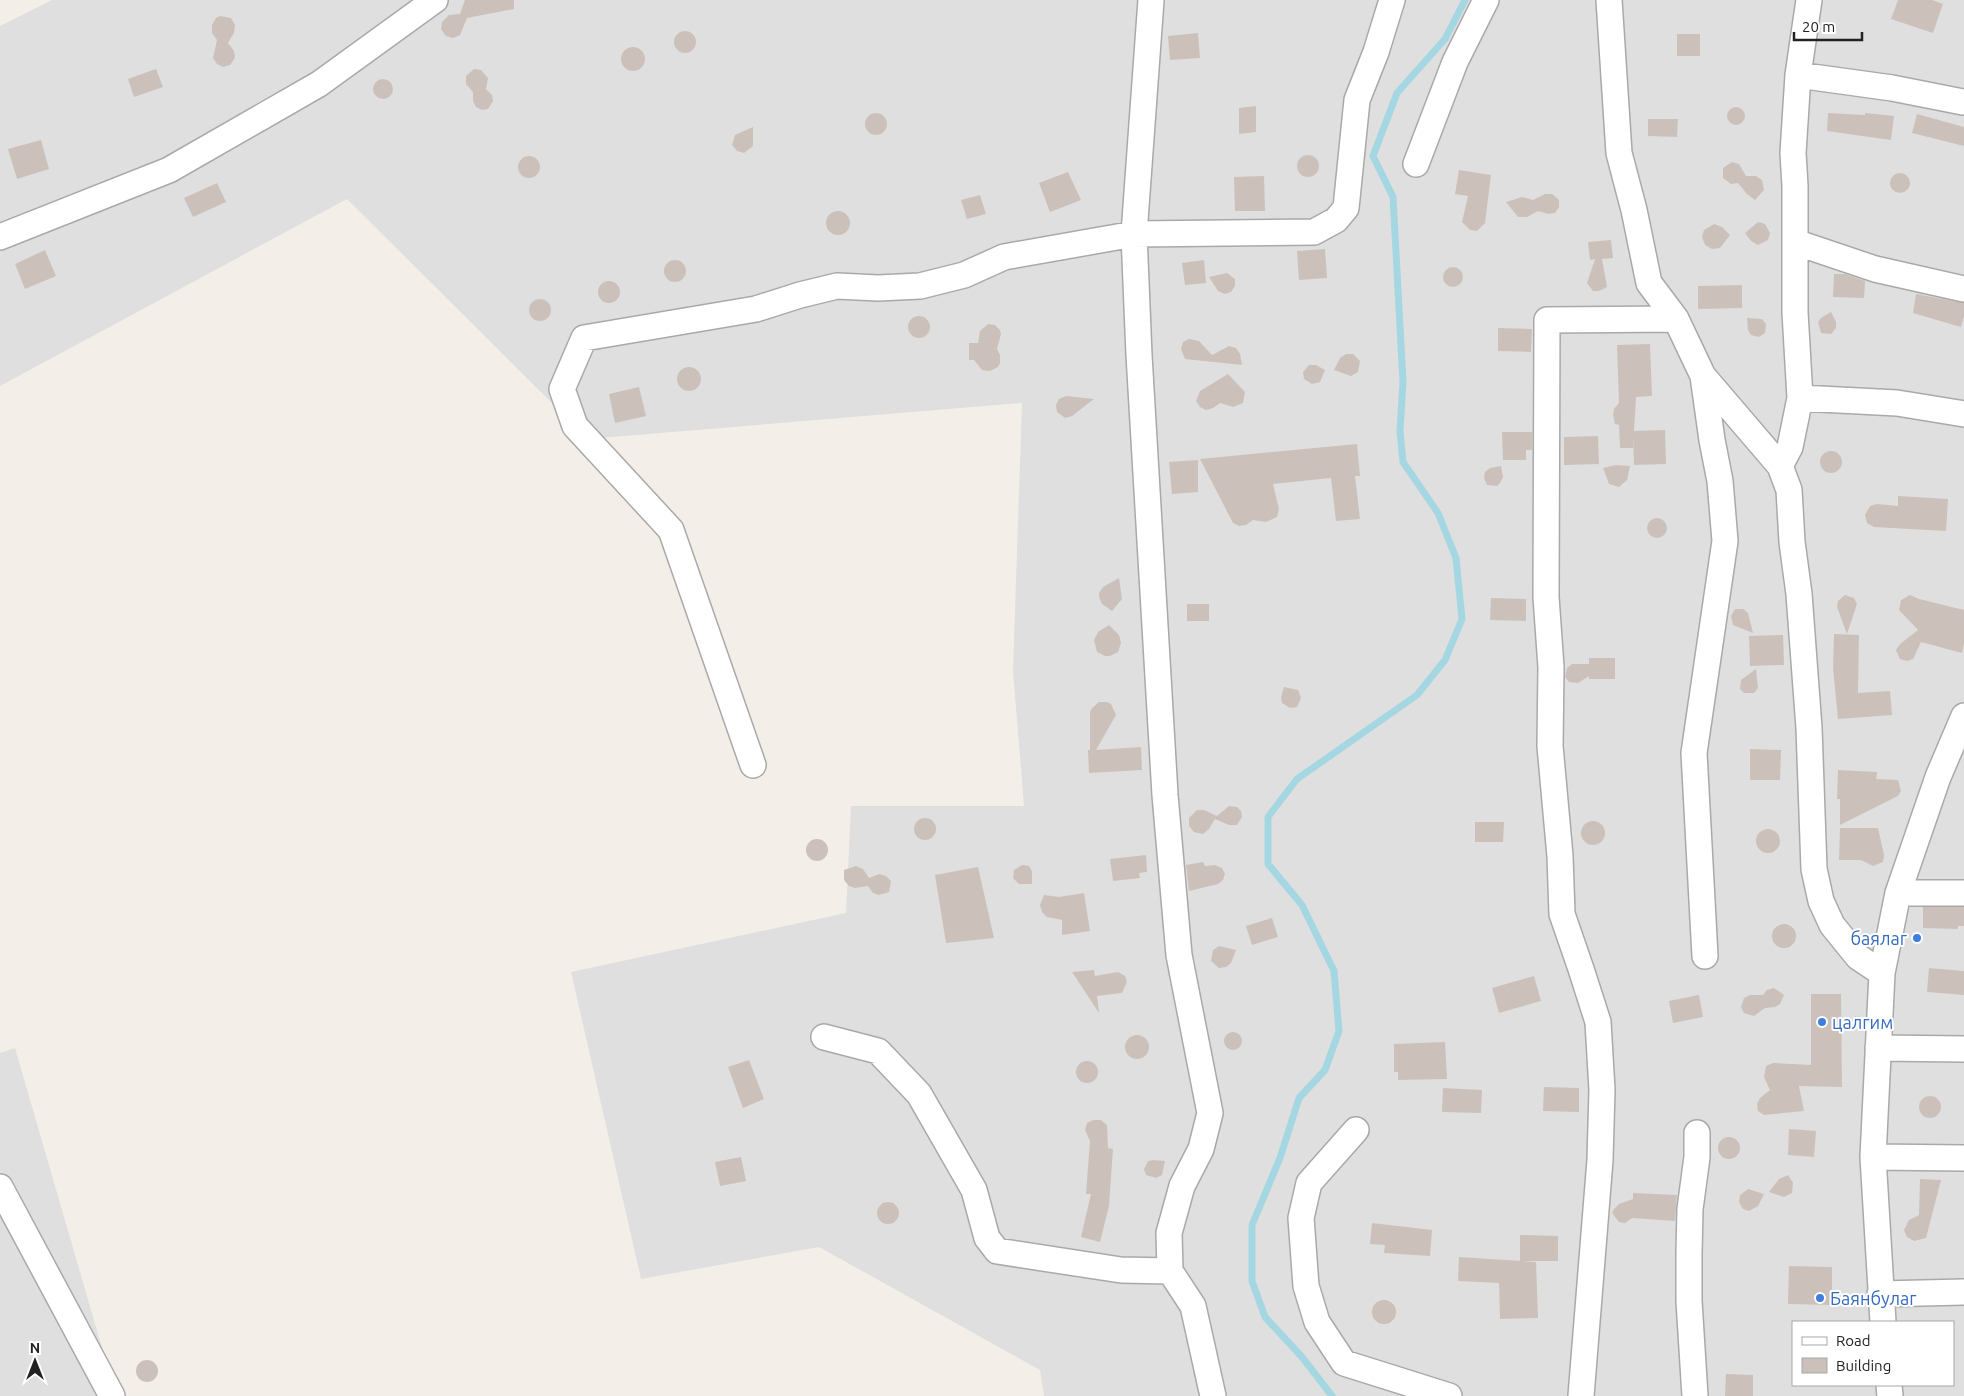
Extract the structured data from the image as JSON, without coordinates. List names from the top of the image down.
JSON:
{
  "places": ["баялаг", "цалгим", "Баянбулаг"],
  "legend": ["Road", "Building"],
  "scale_bar": "20 m",
  "north": "top"
}
